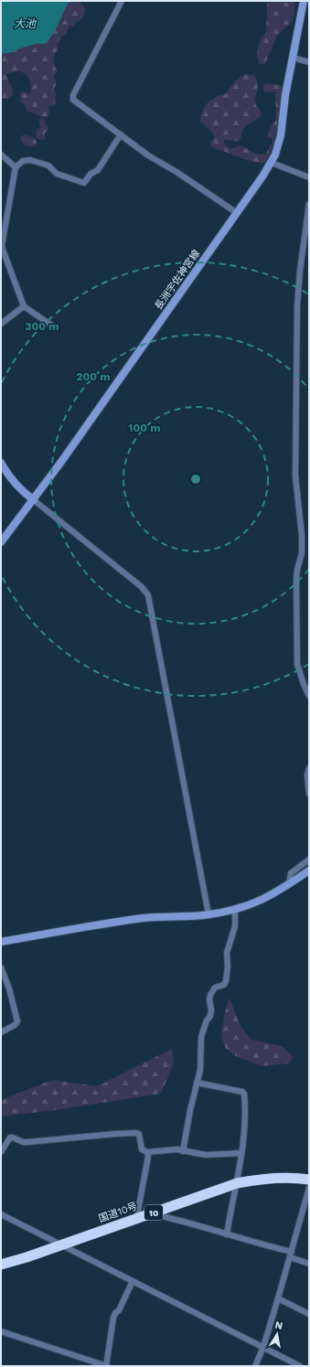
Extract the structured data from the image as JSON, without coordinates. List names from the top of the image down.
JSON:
{
  "streets": {
    "highway": ["国道10号", "10"],
    "main road": ["長洲宇佐神宮線"]
  },
  "water": ["大池"],
  "north": "top",
  "rings": ["300 m", "200 m", "100 m"]
}
